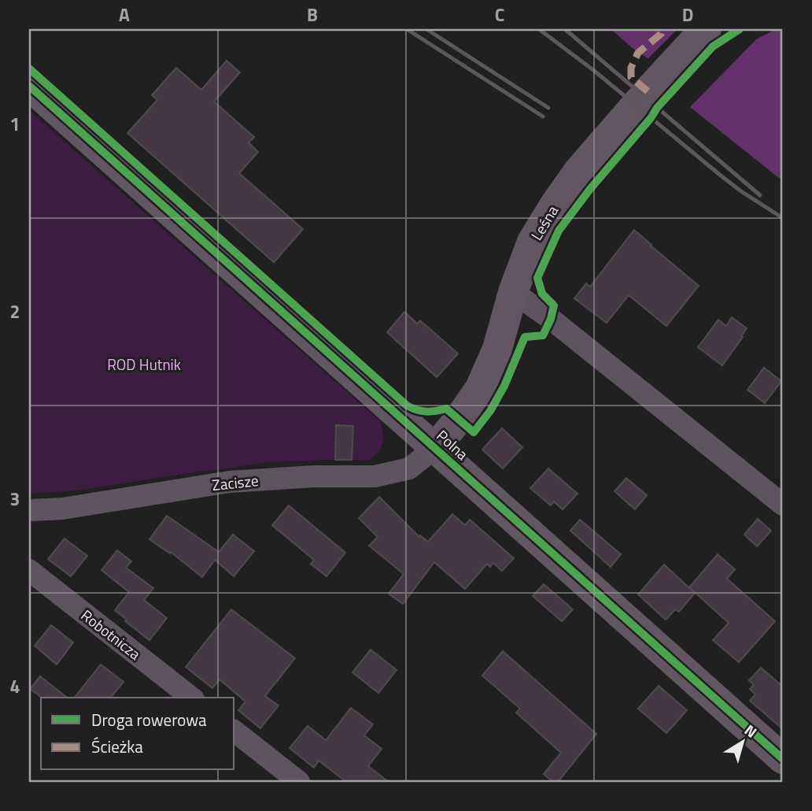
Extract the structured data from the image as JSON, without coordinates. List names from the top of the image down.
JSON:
{
  "streets": {
    "street": [
      "Leśna",
      "Polna",
      "Zacisze",
      "Robotnicza"
    ]
  },
  "crossings": [
    ["Leśna", "Polna"],
    ["Leśna", "Zacisze"],
    ["Polna", "Zacisze"]
  ],
  "parks": ["ROD Hutnik"],
  "legend": ["Droga rowerowa", "Ścieżka"],
  "north": "top right",
  "grid": {
    "columns": [
      "A",
      "B",
      "C",
      "D"
    ],
    "rows": [
      "1",
      "2",
      "3",
      "4"
    ]
  }
}
